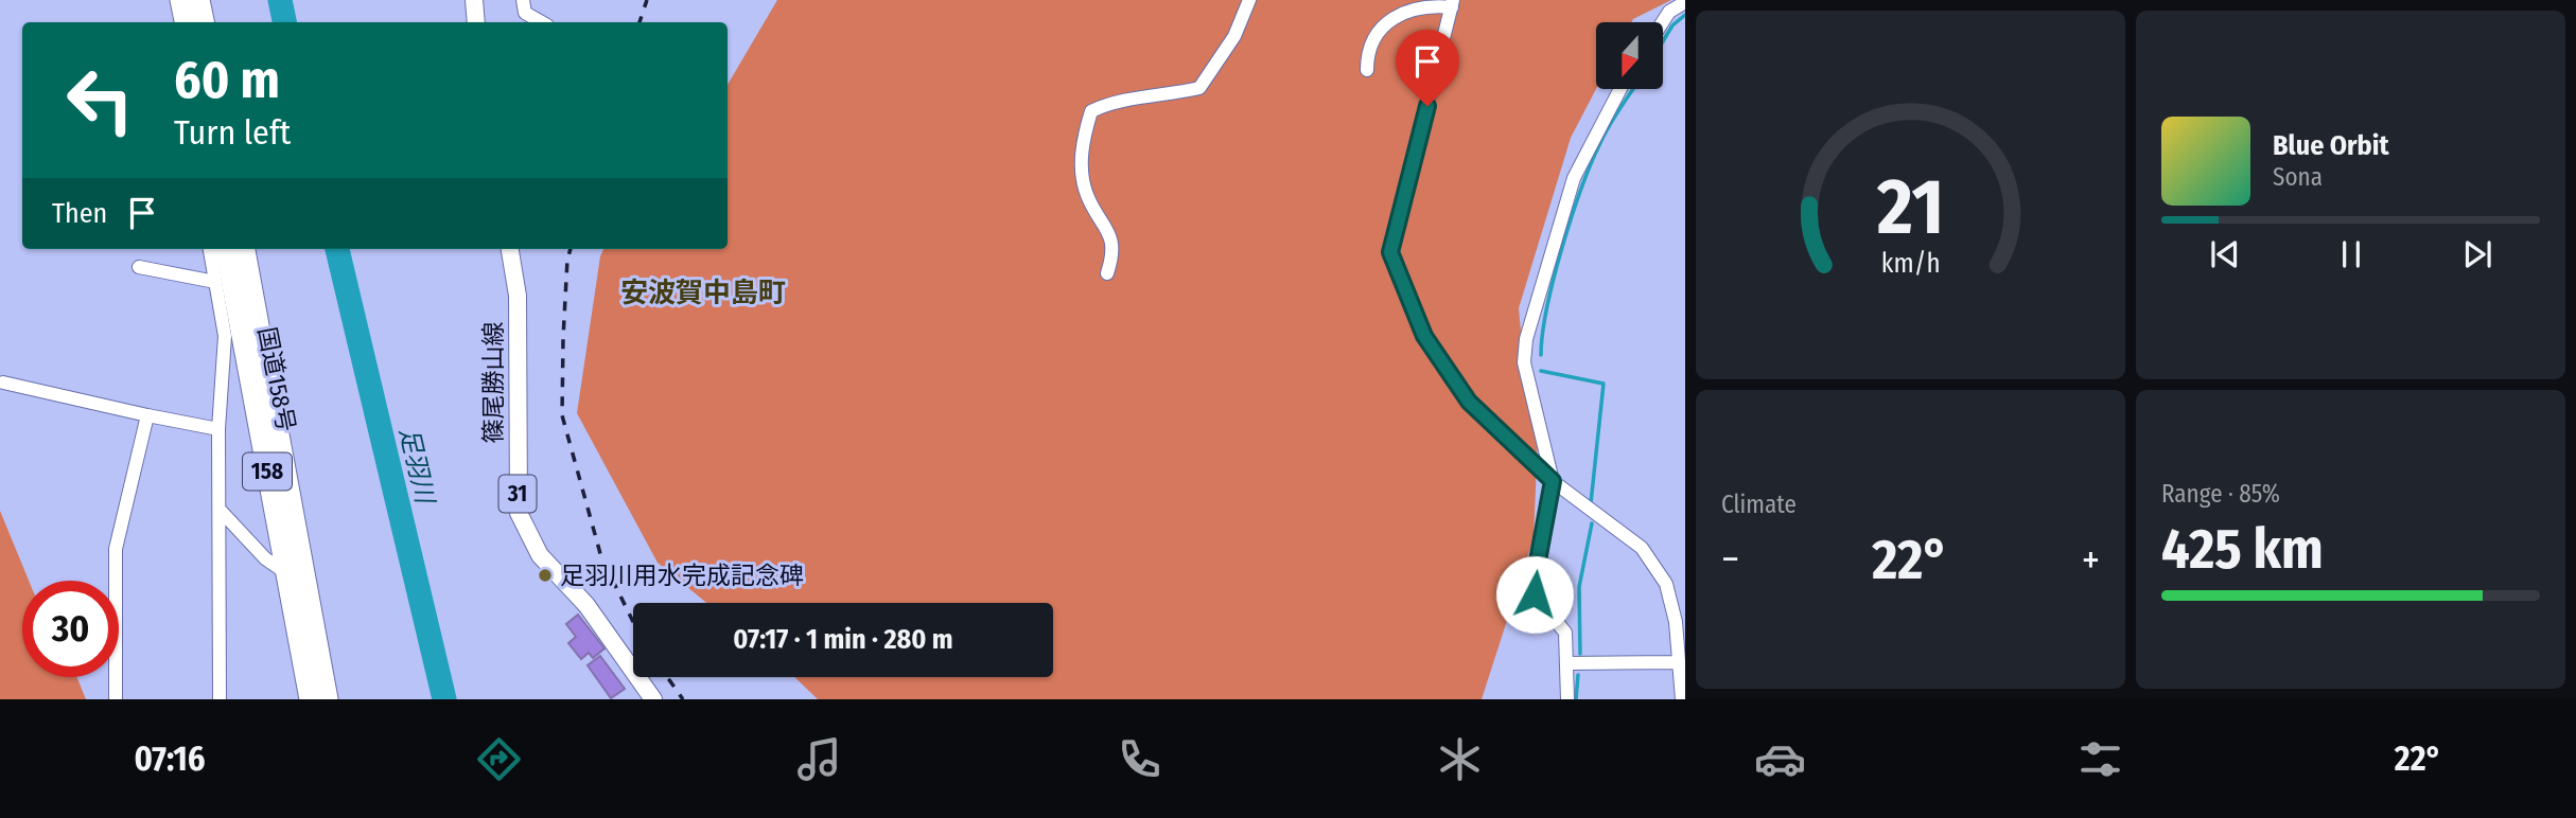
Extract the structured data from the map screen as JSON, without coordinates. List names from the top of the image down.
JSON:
{
  "streets": {
    "highway": ["国道158号", "158"],
    "main road": ["篠尾勝山線", "31"]
  },
  "districts": ["安波賀中島町"],
  "water": ["足羽川"],
  "places": ["足羽川用水完成記念碑"],
  "north": "bottom",
  "page": {
    "turn": ["60 m", "Turn left"],
    "song": ["Blue Orbit", "Sona"],
    "then": "Then",
    "tile": [
      "Climate",
      ["Range · 85%", "425 km"]
    ],
    "heat": ["−", "22°", "+"],
    "limit": "30",
    "trip": "07:17 · 1 min · 280 m",
    "tabs": ["07:16", "22°"],
    "gauge": ["21", "km/h"]
  }
}
